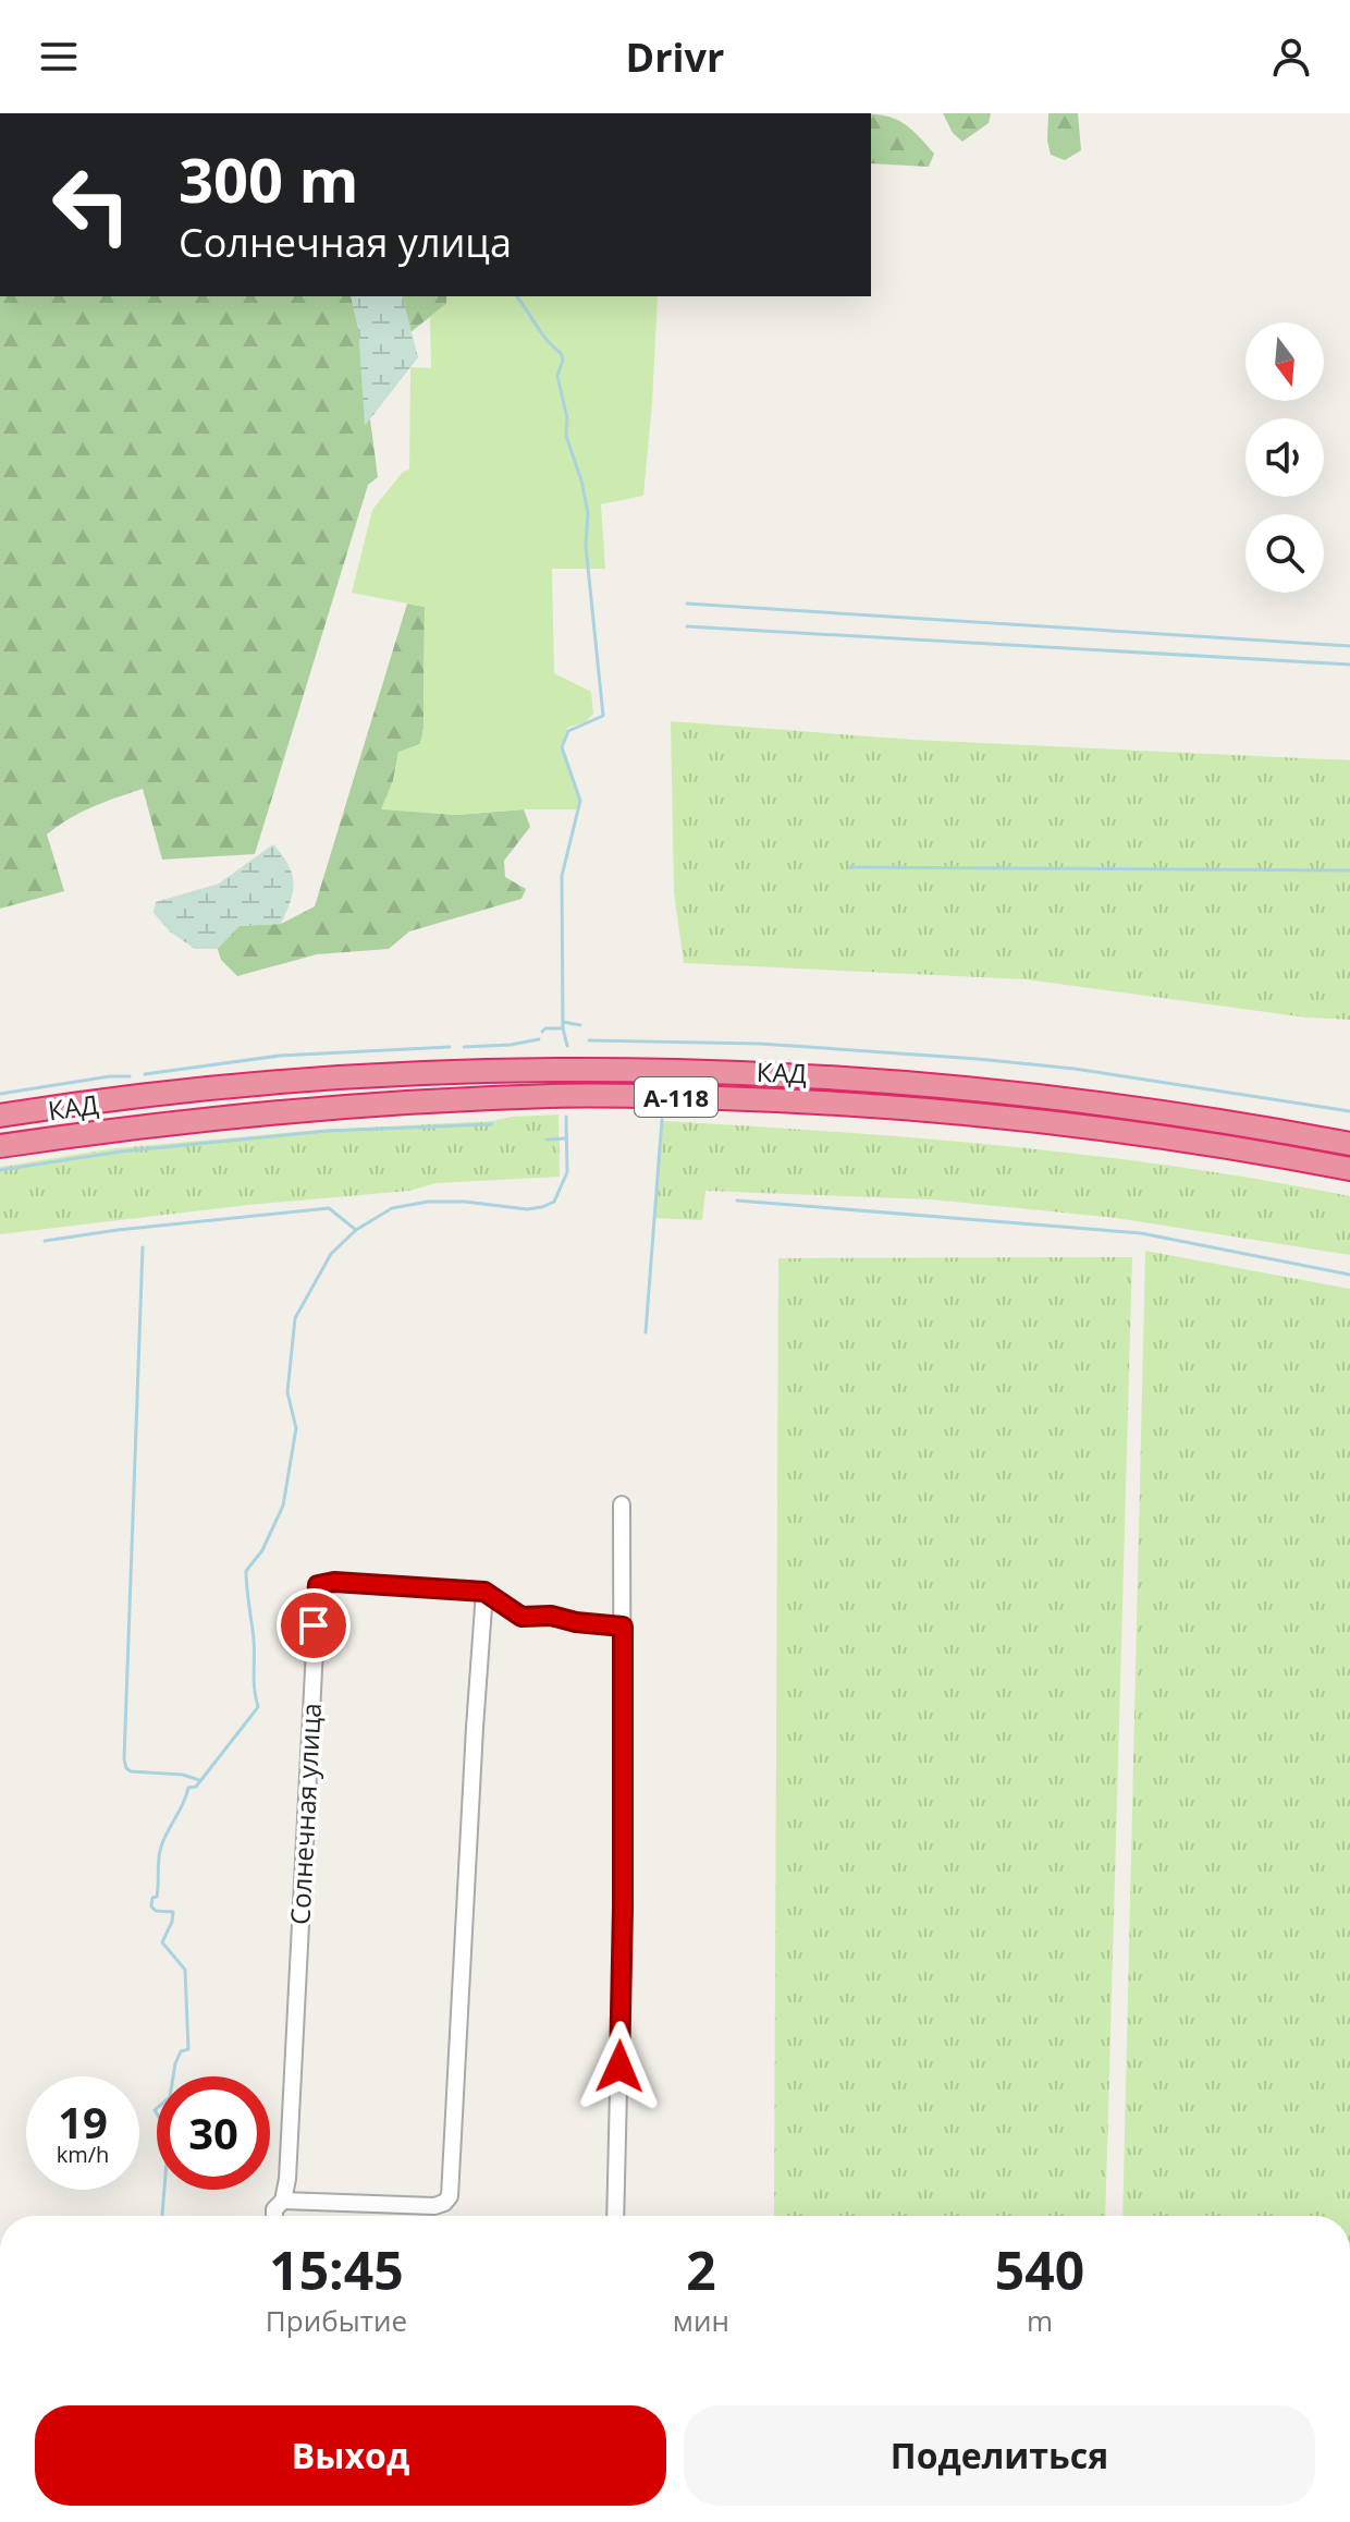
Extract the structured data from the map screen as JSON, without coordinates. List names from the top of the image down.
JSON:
{
  "streets": {
    "highway": ["КАД", "А-118"],
    "street": ["Солнечная улица"]
  },
  "north": "bottom",
  "page": {
    "header": "Drivr",
    "turn": ["300 m", "Солнечная улица"],
    "speed": "19 km/h",
    "limit": "30",
    "eta": [
      "15:45",
      "Прибытие",
      "2",
      "мин",
      "540",
      "m"
    ],
    "buttons": ["Выход", "Поделиться"]
  }
}
